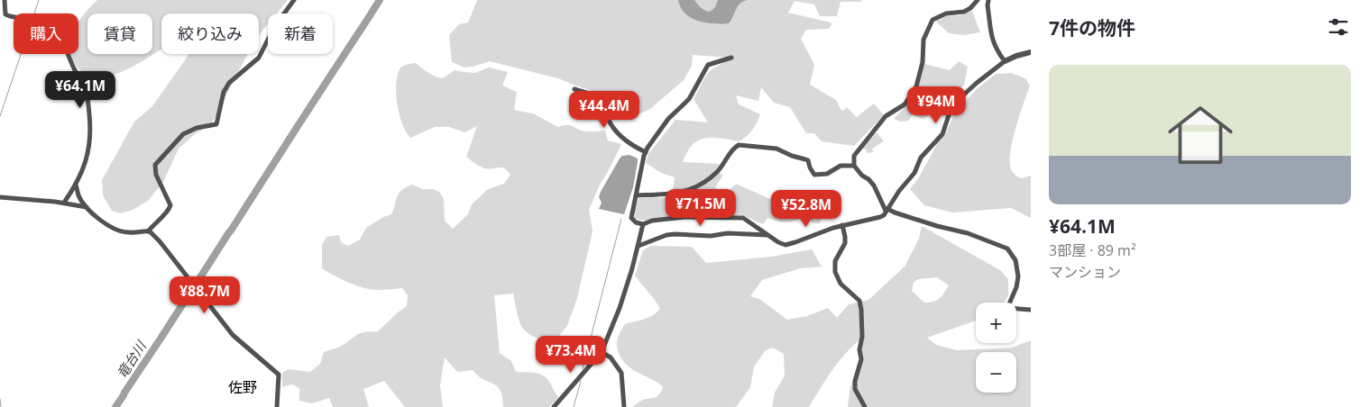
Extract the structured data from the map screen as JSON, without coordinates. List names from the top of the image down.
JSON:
{
  "districts": ["佐野"],
  "water": ["竜台川"],
  "page": {
    "heading": "7件の物件",
    "chip": [
      "購入",
      "賃貸",
      "絞り込み",
      "新着"
    ],
    "list": [
      {
        "name": "¥64.1M",
        "note": "3部屋 · 89 m² · マンション"
      }
    ],
    "price": [
      "¥64.1M",
      "¥94M",
      "¥44.4M",
      "¥71.5M",
      "¥52.8M",
      "¥88.7M",
      "¥73.4M"
    ],
    "map_buttons": ["+", "−"]
  }
}
